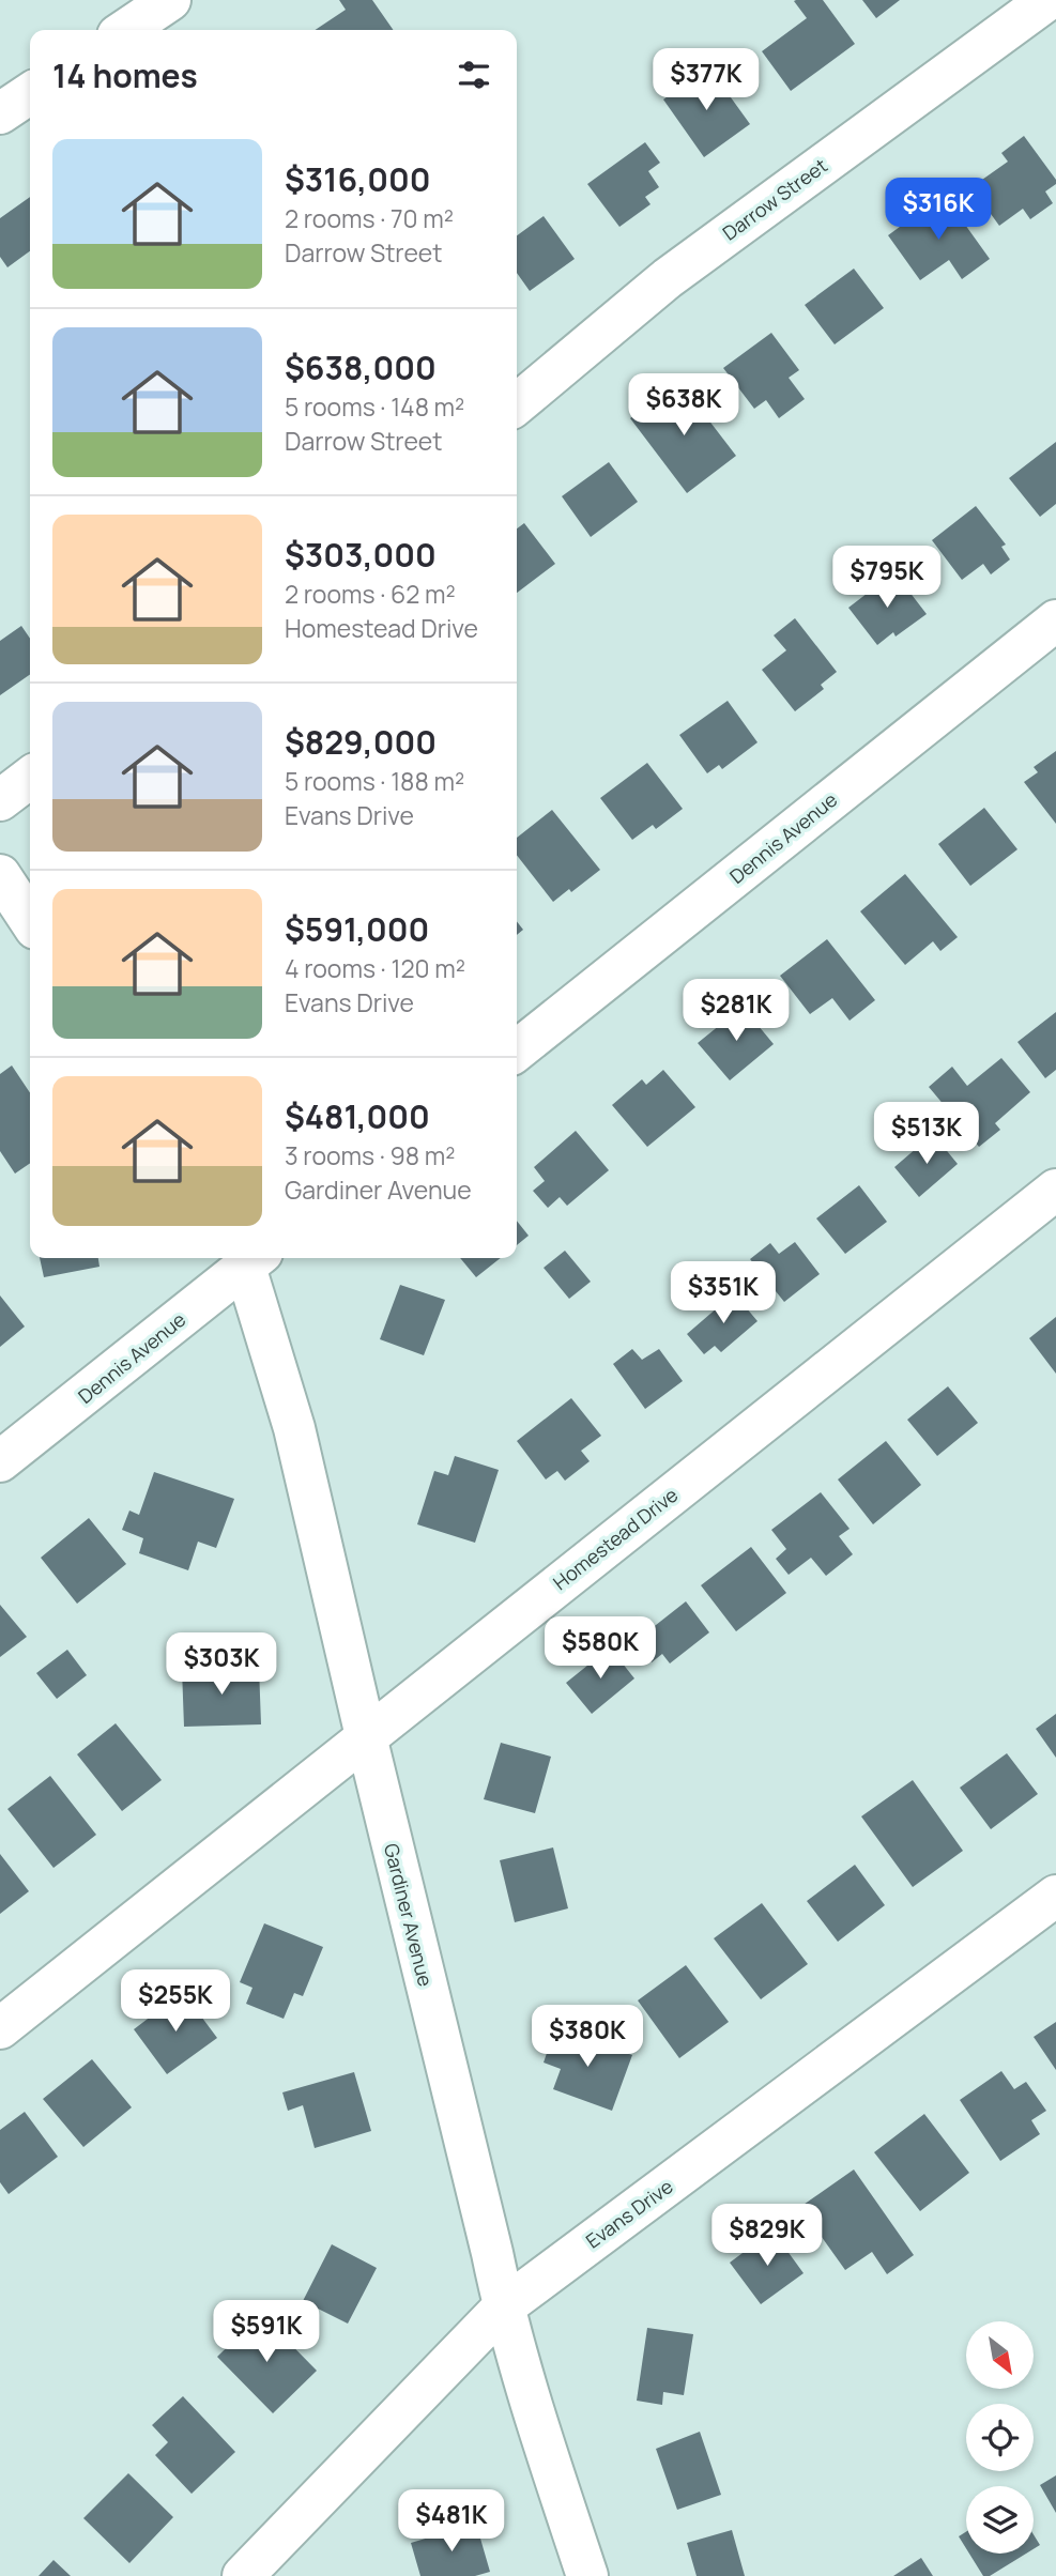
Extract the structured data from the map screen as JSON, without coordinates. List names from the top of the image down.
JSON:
{
  "streets": {
    "street": [
      "Darrow Street",
      "Dennis Avenue",
      "Homestead Drive",
      "Gardiner Avenue",
      "Evans Drive"
    ]
  },
  "crossings": [
    ["Homestead Drive", "Gardiner Avenue"],
    ["Gardiner Avenue", "Evans Drive"]
  ],
  "north": "bottom right",
  "page": {
    "heading": "14 homes",
    "price": [
      "$377K",
      "$316K",
      "$638K",
      "$795K",
      "$281K",
      "$513K",
      "$351K",
      "$580K",
      "$303K",
      "$255K",
      "$380K",
      "$829K",
      "$591K",
      "$481K"
    ],
    "list": [
      {
        "name": "$316,000",
        "note": "2 rooms · 70 m² · Darrow Street"
      },
      {
        "name": "$638,000",
        "note": "5 rooms · 148 m² · Darrow Street"
      },
      {
        "name": "$303,000",
        "note": "2 rooms · 62 m² · Homestead Drive"
      },
      {
        "name": "$829,000",
        "note": "5 rooms · 188 m² · Evans Drive"
      },
      {
        "name": "$591,000",
        "note": "4 rooms · 120 m² · Evans Drive"
      },
      {
        "name": "$481,000",
        "note": "3 rooms · 98 m² · Gardiner Avenue"
      }
    ]
  }
}
